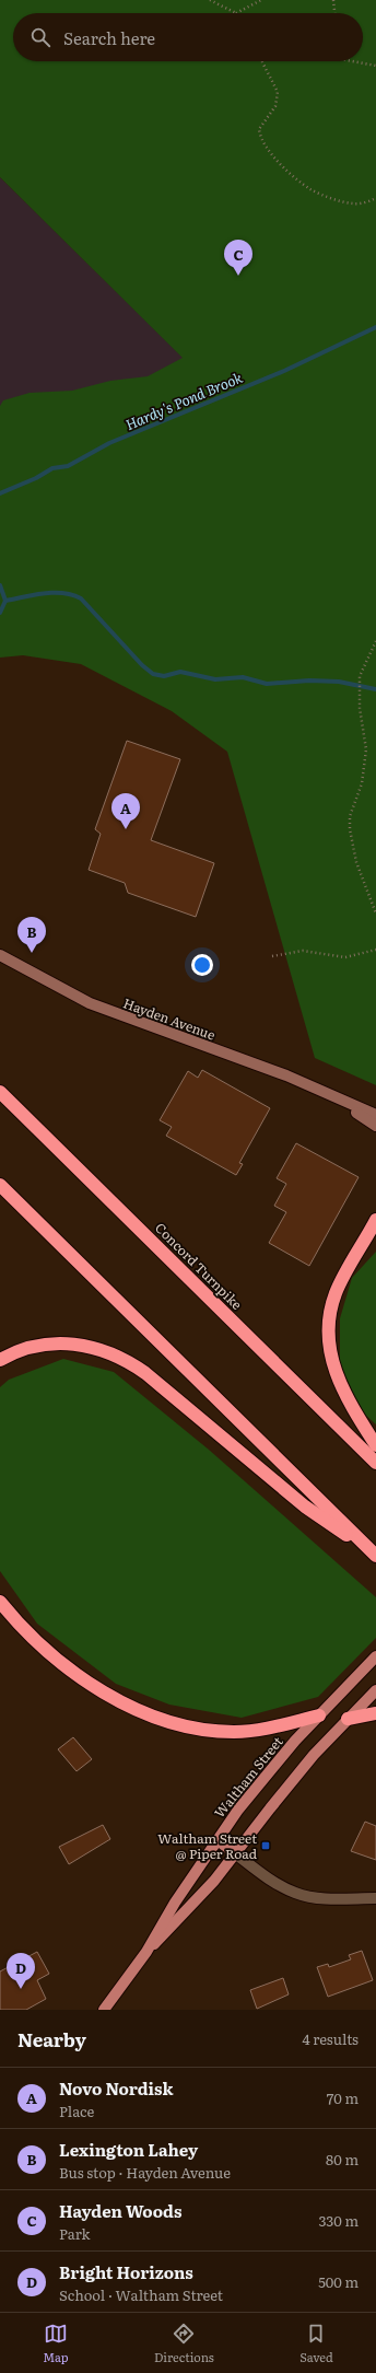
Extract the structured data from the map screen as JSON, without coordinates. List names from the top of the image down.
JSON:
{
  "streets": {
    "highway": ["Concord Turnpike"],
    "main road": ["Waltham Street"],
    "street": ["Hayden Avenue"]
  },
  "water": ["Hardy's Pond Brook"],
  "places": {
    "transit": ["Waltham Street @ Piper Road"]
  },
  "page": {
    "search": "Search here",
    "pins": [
      "C",
      "A",
      "B",
      "D"
    ],
    "heading": ["Nearby", "4 results"],
    "list": [
      {
        "mark": "A",
        "name": "Novo Nordisk",
        "note": "Place",
        "value": "70 m"
      },
      {
        "mark": "B",
        "name": "Lexington Lahey",
        "note": "Bus stop · Hayden Avenue",
        "value": "80 m"
      },
      {
        "mark": "C",
        "name": "Hayden Woods",
        "note": "Park",
        "value": "330 m"
      },
      {
        "mark": "D",
        "name": "Bright Horizons",
        "note": "School · Waltham Street",
        "value": "500 m"
      }
    ],
    "nav": ["Map", "Directions", "Saved"]
  }
}
